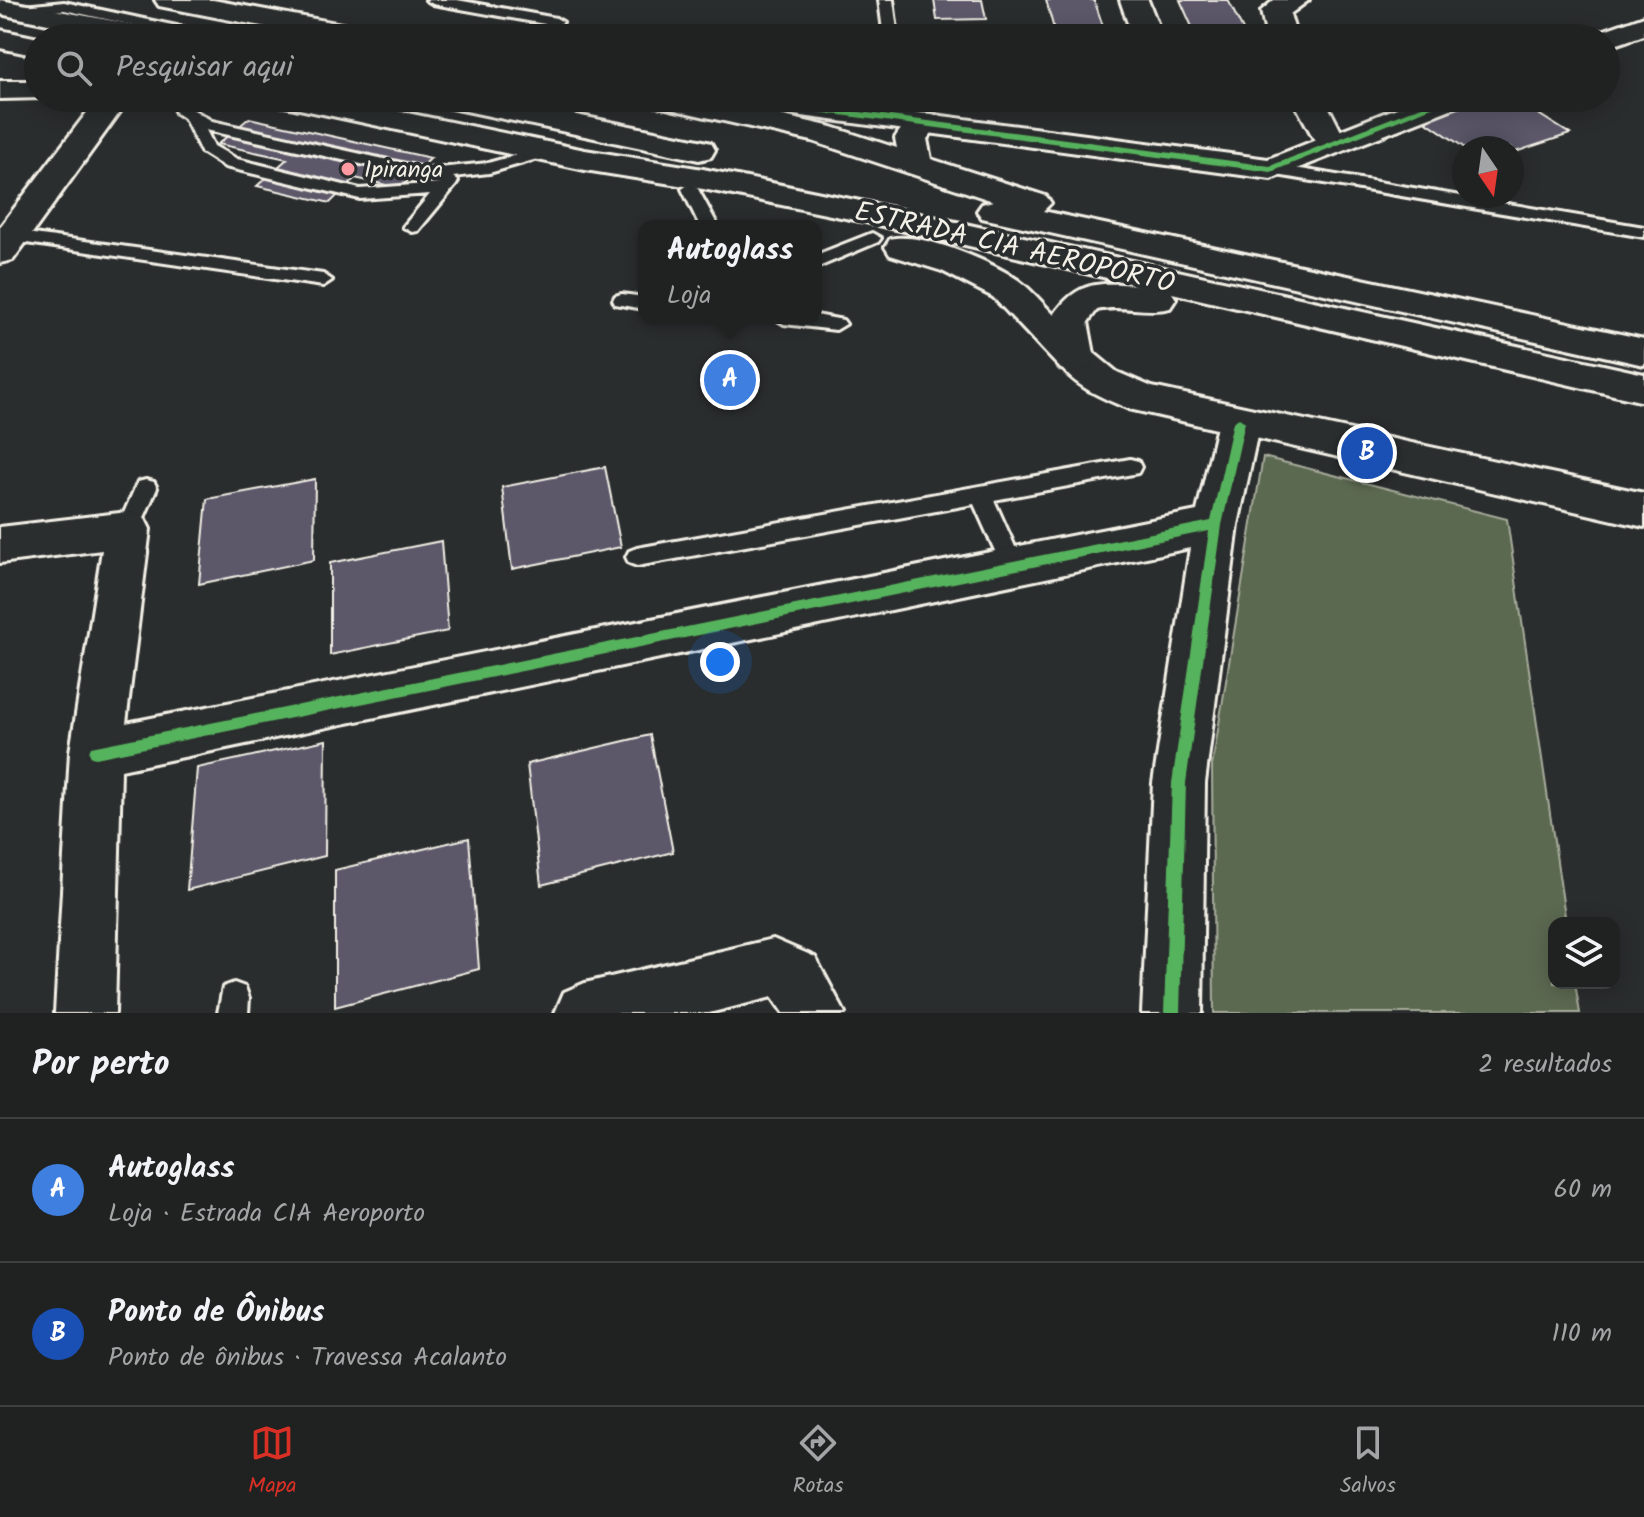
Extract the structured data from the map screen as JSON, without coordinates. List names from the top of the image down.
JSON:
{
  "streets": {
    "main road": ["ESTRADA CIA AEROPORTO"]
  },
  "places": ["Ipiranga"],
  "north": "bottom",
  "page": {
    "search": "Pesquisar aqui",
    "popup": ["Autoglass", "Loja"],
    "pins": ["A", "B"],
    "heading": ["Por perto", "2 resultados"],
    "list": [
      {
        "mark": "A",
        "name": "Autoglass",
        "note": "Loja · Estrada CIA Aeroporto",
        "value": "60 m"
      },
      {
        "mark": "B",
        "name": "Ponto de Ônibus",
        "note": "Ponto de ônibus · Travessa Acalanto",
        "value": "110 m"
      }
    ],
    "nav": ["Mapa", "Rotas", "Salvos"]
  }
}
